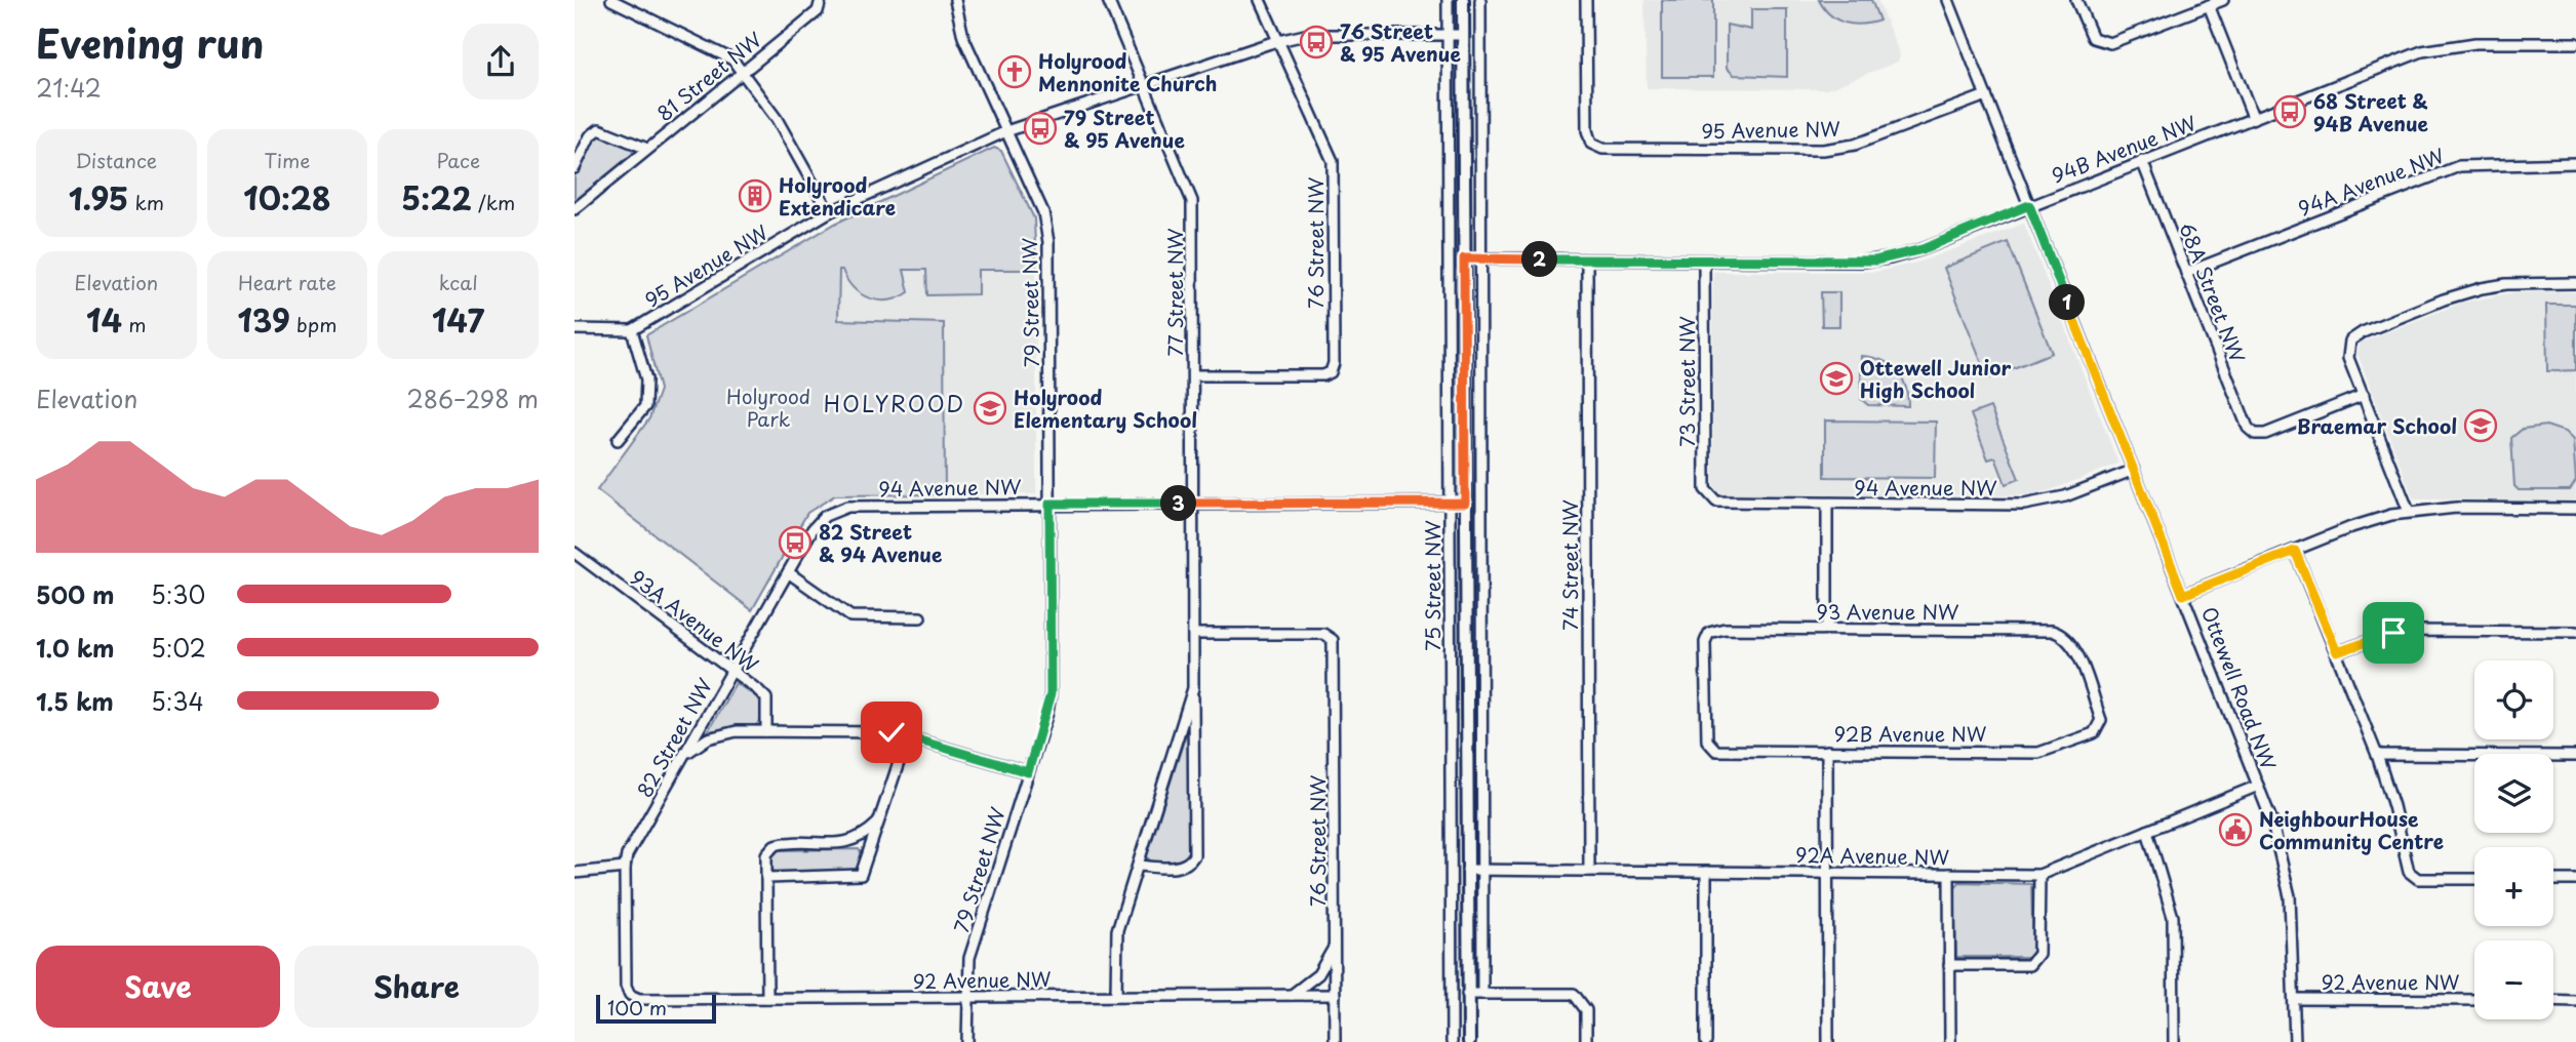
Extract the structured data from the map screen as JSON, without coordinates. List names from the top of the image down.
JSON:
{
  "streets": {
    "main road": ["75 Street NW"],
    "street": [
      "81 Street NW",
      "95 Avenue NW",
      "94B Avenue NW",
      "94A Avenue NW",
      "76 Street NW",
      "77 Street NW",
      "68A Street NW",
      "79 Street NW",
      "73 Street NW",
      "94 Avenue NW",
      "74 Street NW",
      "93 Avenue NW",
      "93A Avenue NW",
      "Ottewell Road NW",
      "92B Avenue NW",
      "82 Street NW",
      "92A Avenue NW",
      "92 Avenue NW"
    ]
  },
  "crossings": [
    ["95 Avenue NW", "76 Street NW"],
    ["95 Avenue NW", "77 Street NW"],
    ["95 Avenue NW", "79 Street NW"],
    ["95 Avenue NW", "75 Street NW"],
    ["95 Avenue NW", "Ottewell Road NW"],
    ["94B Avenue NW", "68A Street NW"],
    ["94B Avenue NW", "73 Street NW"],
    ["94B Avenue NW", "74 Street NW"],
    ["94B Avenue NW", "75 Street NW"],
    ["94B Avenue NW", "Ottewell Road NW"],
    ["94A Avenue NW", "68A Street NW"],
    ["76 Street NW", "77 Street NW"],
    ["76 Street NW", "92 Avenue NW"],
    ["77 Street NW", "94 Avenue NW"],
    ["77 Street NW", "92 Avenue NW"],
    ["79 Street NW", "94 Avenue NW"],
    ["79 Street NW", "92 Avenue NW"],
    ["73 Street NW", "94 Avenue NW"],
    ["94 Avenue NW", "75 Street NW"],
    ["94 Avenue NW", "Ottewell Road NW"],
    ["94 Avenue NW", "82 Street NW"],
    ["74 Street NW", "92A Avenue NW"],
    ["75 Street NW", "92A Avenue NW"],
    ["93 Avenue NW", "92B Avenue NW"],
    ["93A Avenue NW", "82 Street NW"],
    ["Ottewell Road NW", "92A Avenue NW"],
    ["Ottewell Road NW", "92 Avenue NW"],
    ["82 Street NW", "92 Avenue NW"]
  ],
  "districts": ["HOLYROOD"],
  "parks": ["Holyrood Park"],
  "places": {
    "bus stop": [
      "76 Street & 95 Avenue",
      "68 Street & 94B Avenue",
      "79 Street & 95 Avenue",
      "82 Street & 94 Avenue"
    ],
    "church": ["Holyrood Mennonite Church"],
    "building": ["Holyrood Extendicare"],
    "school or university": ["Ottewell Junior High School", "Holyrood Elementary School", "Braemar School"],
    "public building": ["NeighbourHouse Community Centre"]
  },
  "scale_bar": "100 m",
  "page": {
    "heading": ["Evening run", "21:42"],
    "stats": [
      ["Distance", "1.95 km"],
      ["Time", "10:28"],
      ["Pace", "5:22 /km"],
      ["Elevation", "14 m"],
      ["Heart rate", "139 bpm"],
      ["kcal", "147"]
    ],
    "pins": ["2", "1", "3"],
    "chart": ["Elevation", "286–298 m"],
    "list": [
      {
        "name": "500 m",
        "note": "5:30"
      },
      {
        "name": "1.0 km",
        "note": "5:02"
      },
      {
        "name": "1.5 km",
        "note": "5:34"
      }
    ],
    "map_buttons": ["+", "−"],
    "buttons": ["Save", "Share"],
    "scale": "100 m"
  }
}
